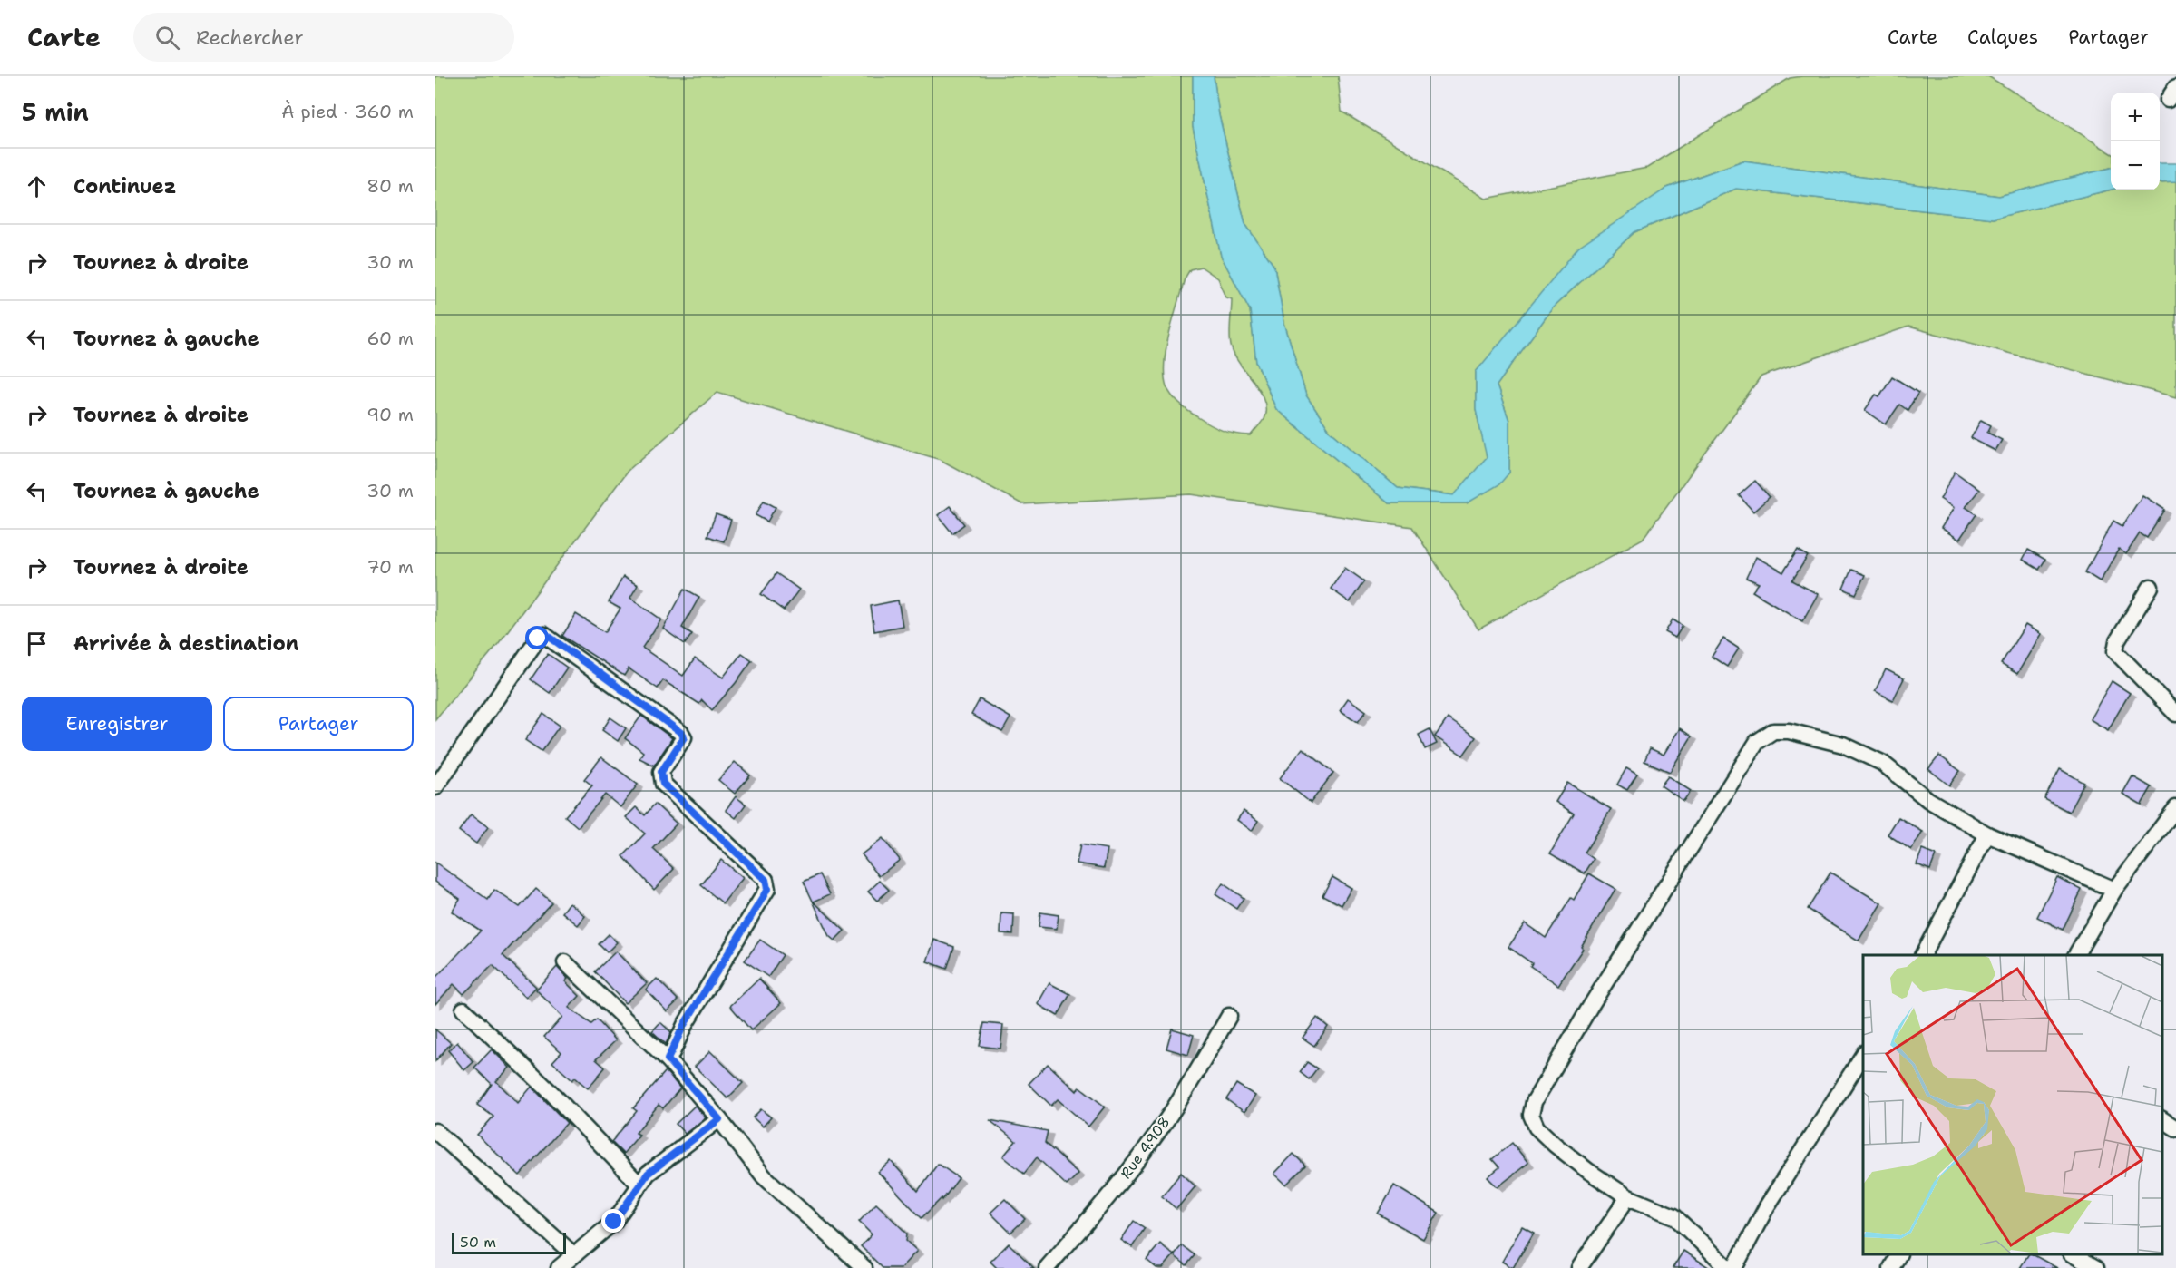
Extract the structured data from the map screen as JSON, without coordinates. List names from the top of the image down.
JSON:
{
  "streets": {
    "street": ["Rue 4.908"]
  },
  "scale_bar": "50 m",
  "page": {
    "header": "Carte",
    "search": "Rechercher",
    "nav": ["Carte", "Calques", "Partager"],
    "heading": ["5 min", "À pied · 360 m"],
    "map_buttons": ["+", "−"],
    "list": [
      ["Continuez", "80 m"],
      ["Tournez à droite", "30 m"],
      ["Tournez à gauche", "60 m"],
      ["Tournez à droite", "90 m"],
      ["Tournez à gauche", "30 m"],
      ["Tournez à droite", "70 m"],
      "Arrivée à destination"
    ],
    "buttons": ["Enregistrer", "Partager"],
    "scale": "50 m"
  }
}
